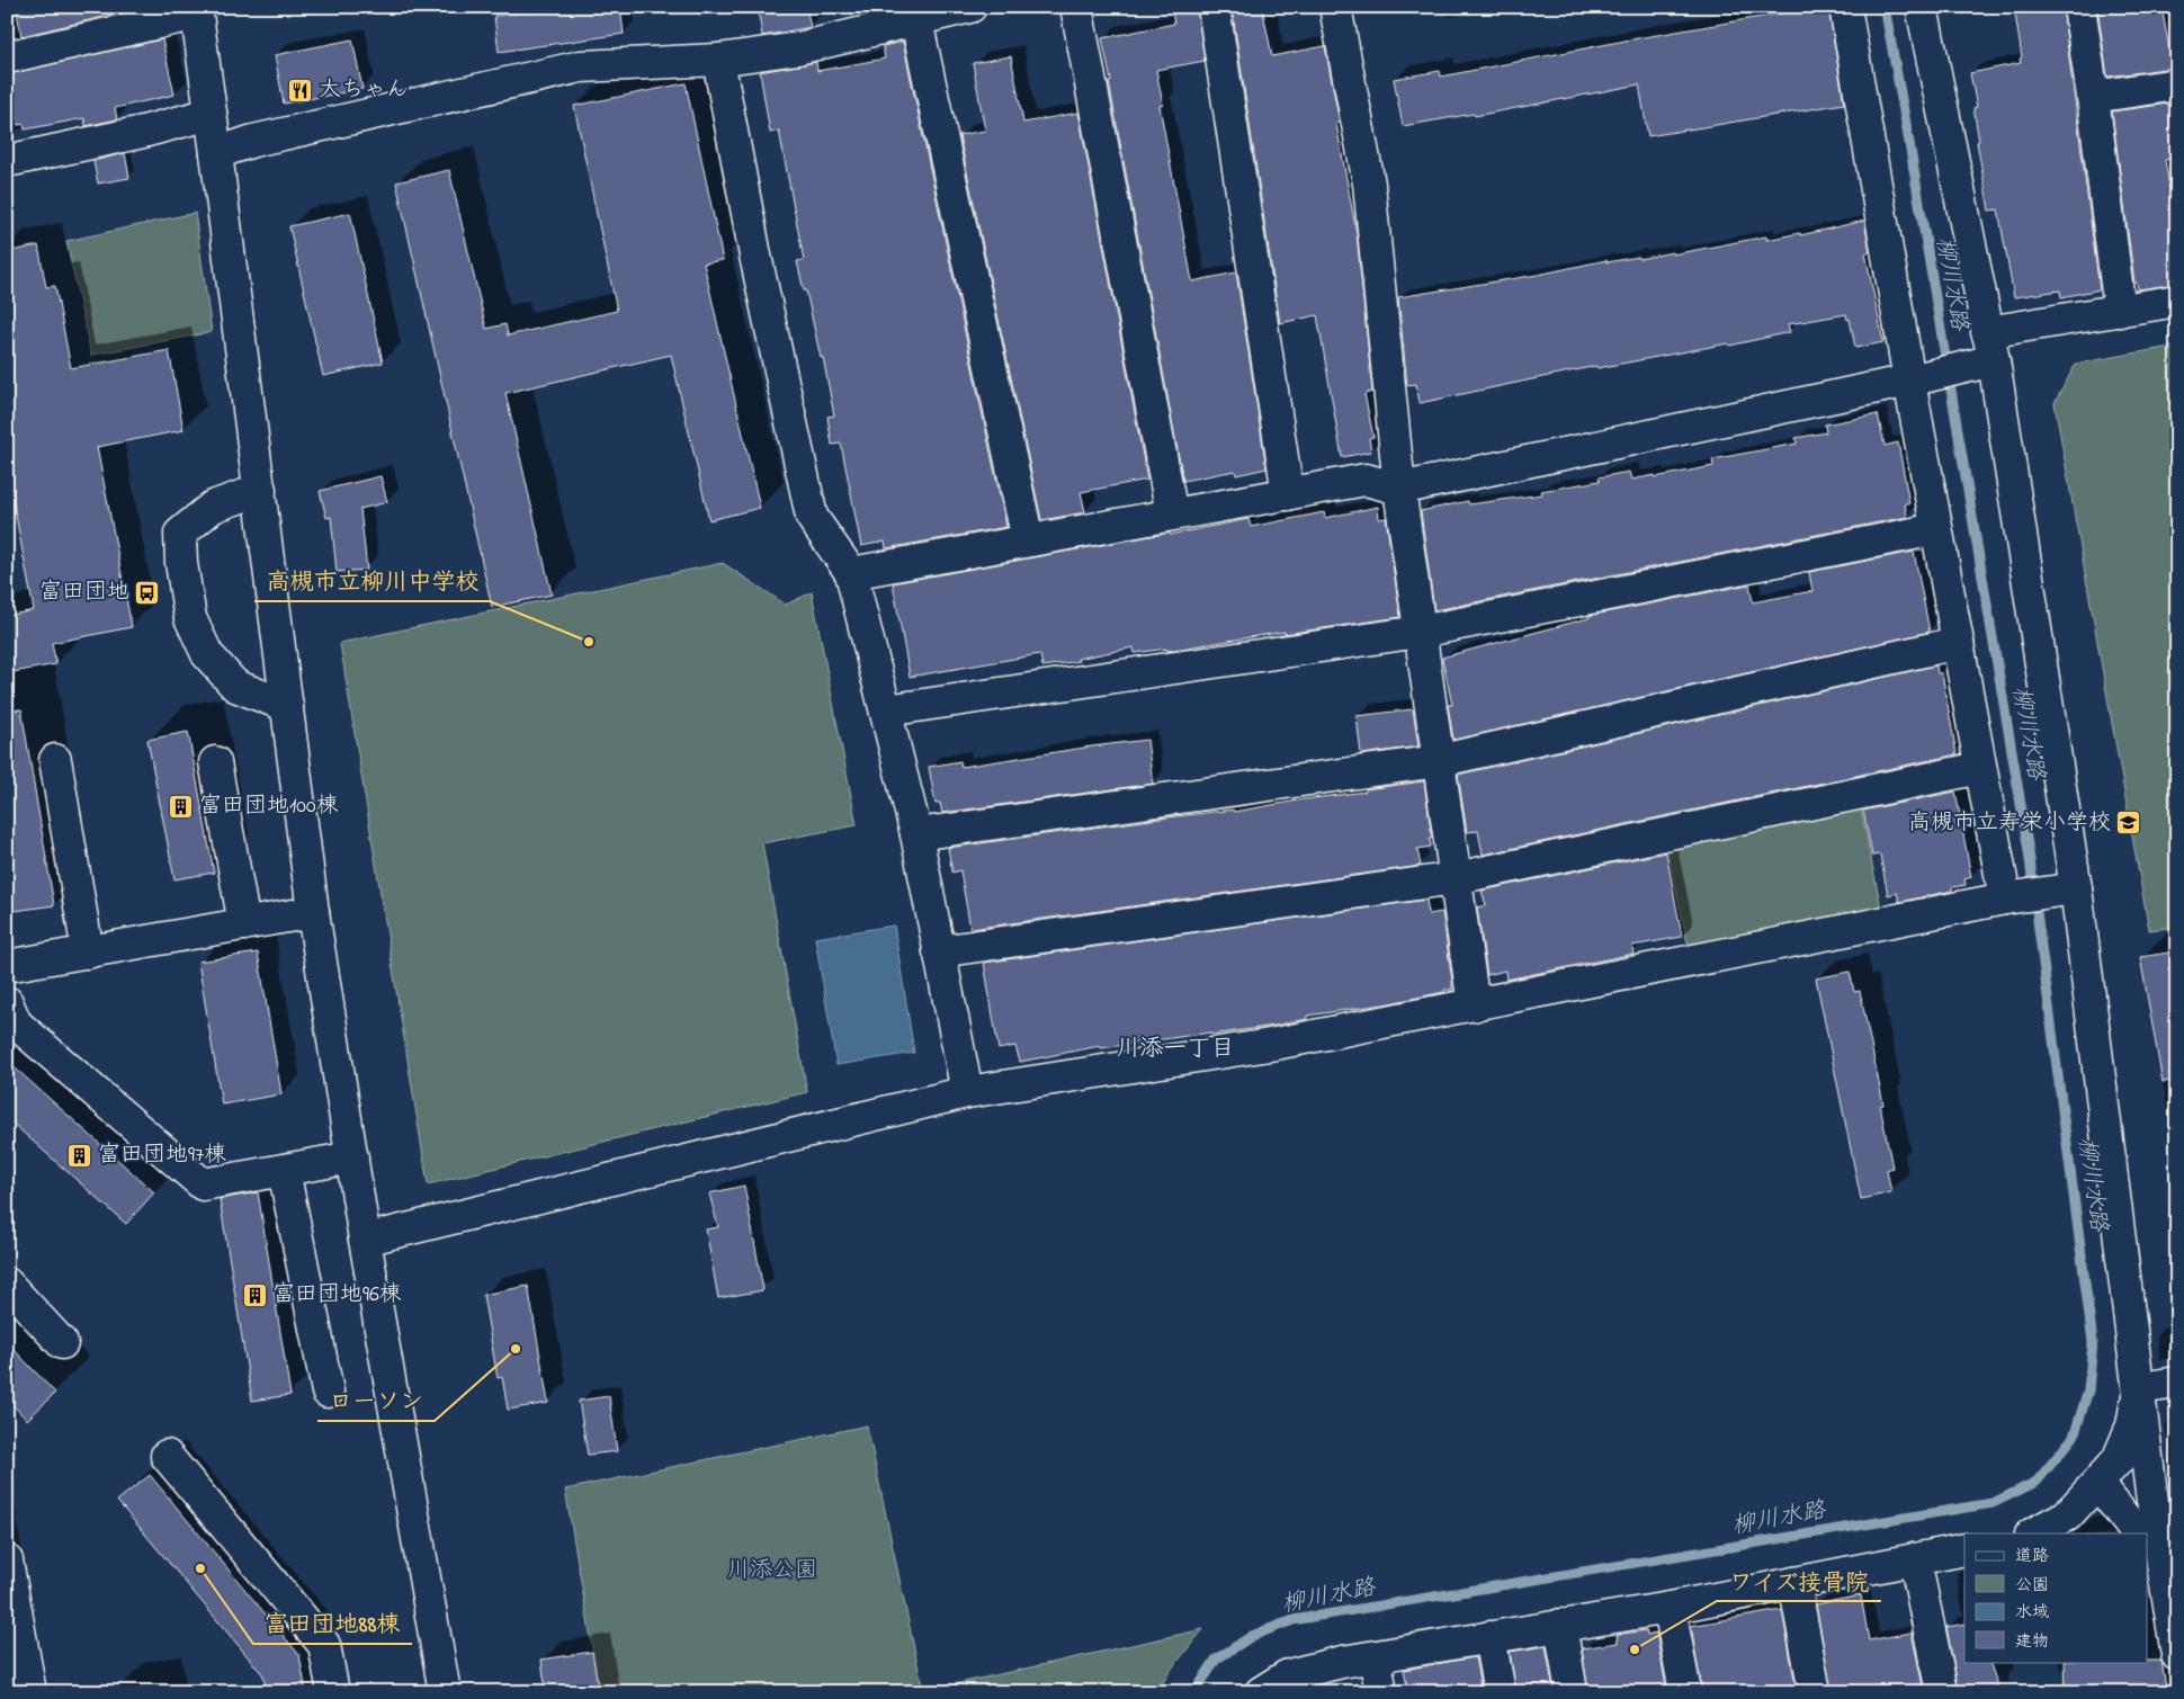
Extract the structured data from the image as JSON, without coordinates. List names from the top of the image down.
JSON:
{
  "districts": ["川添一丁目"],
  "water": ["柳川水路"],
  "parks": ["川添公園"],
  "places": {
    "restaurant": ["大ちゃん"],
    "bus stop": ["富田団地"],
    "other": [
      "高槻市立柳川中学校",
      "ローソン",
      "富田団地88棟",
      "ワイズ接骨院"
    ],
    "building": ["富田団地100棟", "富田団地97棟", "富田団地96棟"],
    "school or university": ["高槻市立寿栄小学校"]
  },
  "legend": [
    "道路",
    "公園",
    "水域",
    "建物"
  ]
}
